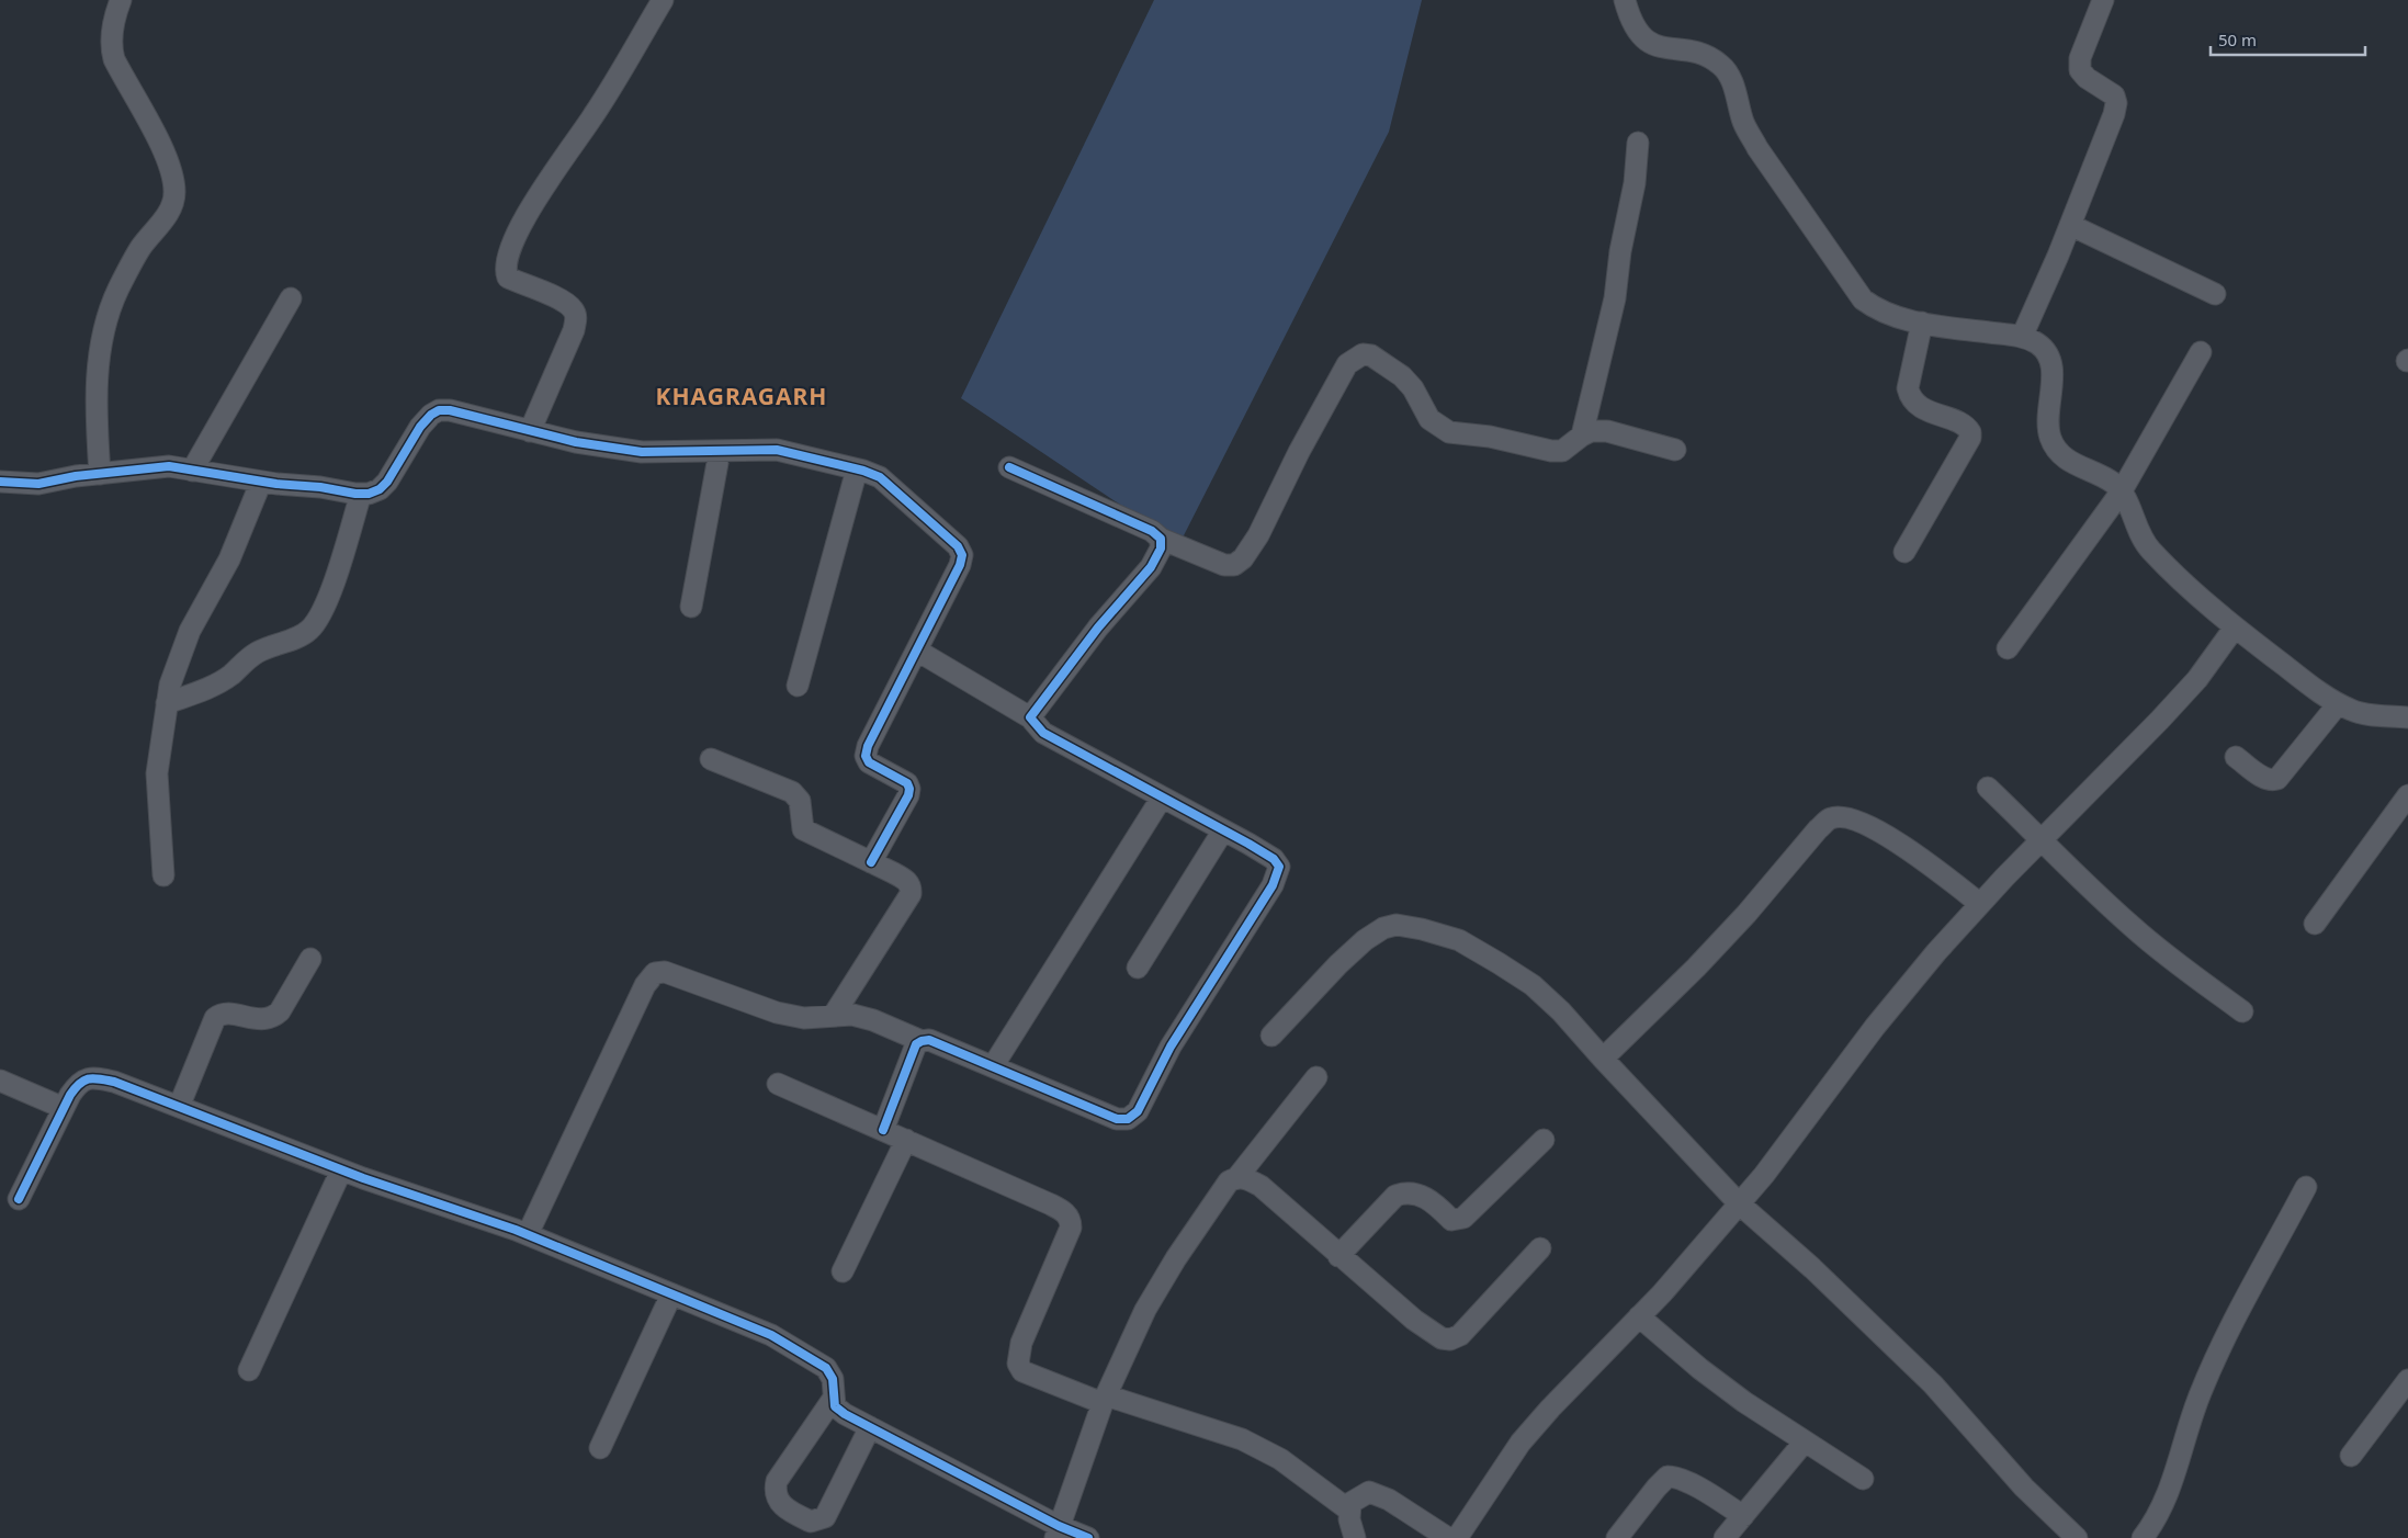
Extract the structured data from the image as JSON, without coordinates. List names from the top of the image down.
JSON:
{
  "districts": ["KHAGRAGARH"],
  "scale_bar": "50 m"
}
